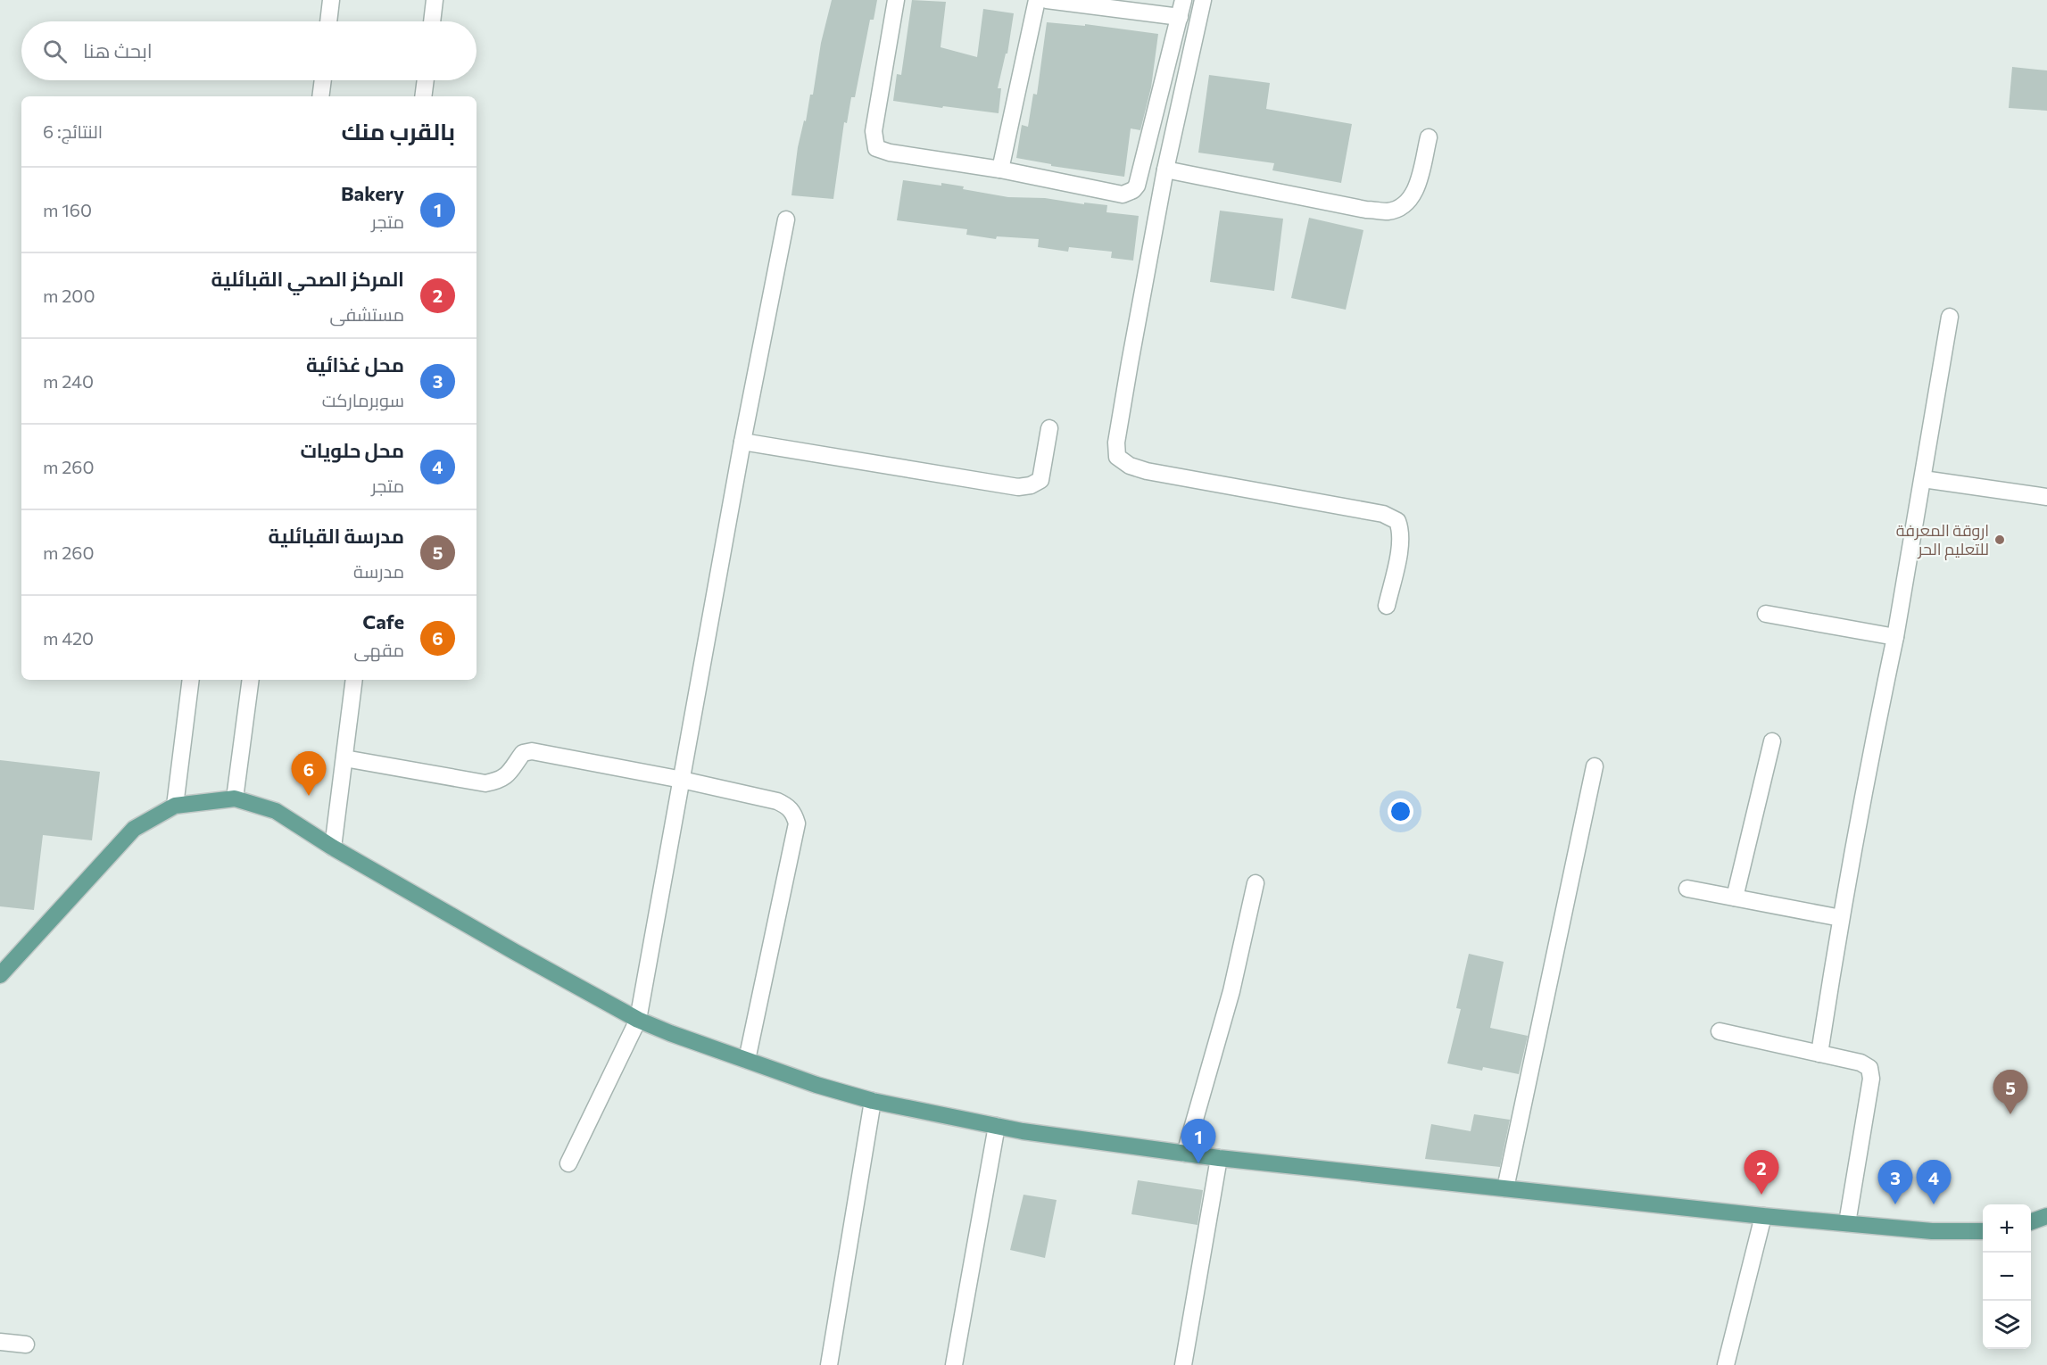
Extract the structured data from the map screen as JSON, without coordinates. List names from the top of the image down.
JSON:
{
  "places": ["اروقة المعرفة للتعليم الحر"],
  "page": {
    "search": "ابحث هنا",
    "heading": ["بالقرب منك", "النتائج: 6"],
    "list": [
      {
        "mark": "1",
        "name": "Bakery",
        "note": "متجر",
        "value": "160 m"
      },
      {
        "mark": "2",
        "name": "المركز الصحي القبائلية",
        "note": "مستشفى",
        "value": "200 m"
      },
      {
        "mark": "3",
        "name": "محل غذائية",
        "note": "سوبرماركت",
        "value": "240 m"
      },
      {
        "mark": "4",
        "name": "محل حلويات",
        "note": "متجر",
        "value": "260 m"
      },
      {
        "mark": "5",
        "name": "مدرسة القبائلية",
        "note": "مدرسة",
        "value": "260 m"
      },
      {
        "mark": "6",
        "name": "Cafe",
        "note": "مقهى",
        "value": "420 m"
      }
    ],
    "pins": [
      "6",
      "5",
      "1",
      "2",
      "3",
      "4"
    ],
    "map_buttons": ["+", "−"]
  }
}
